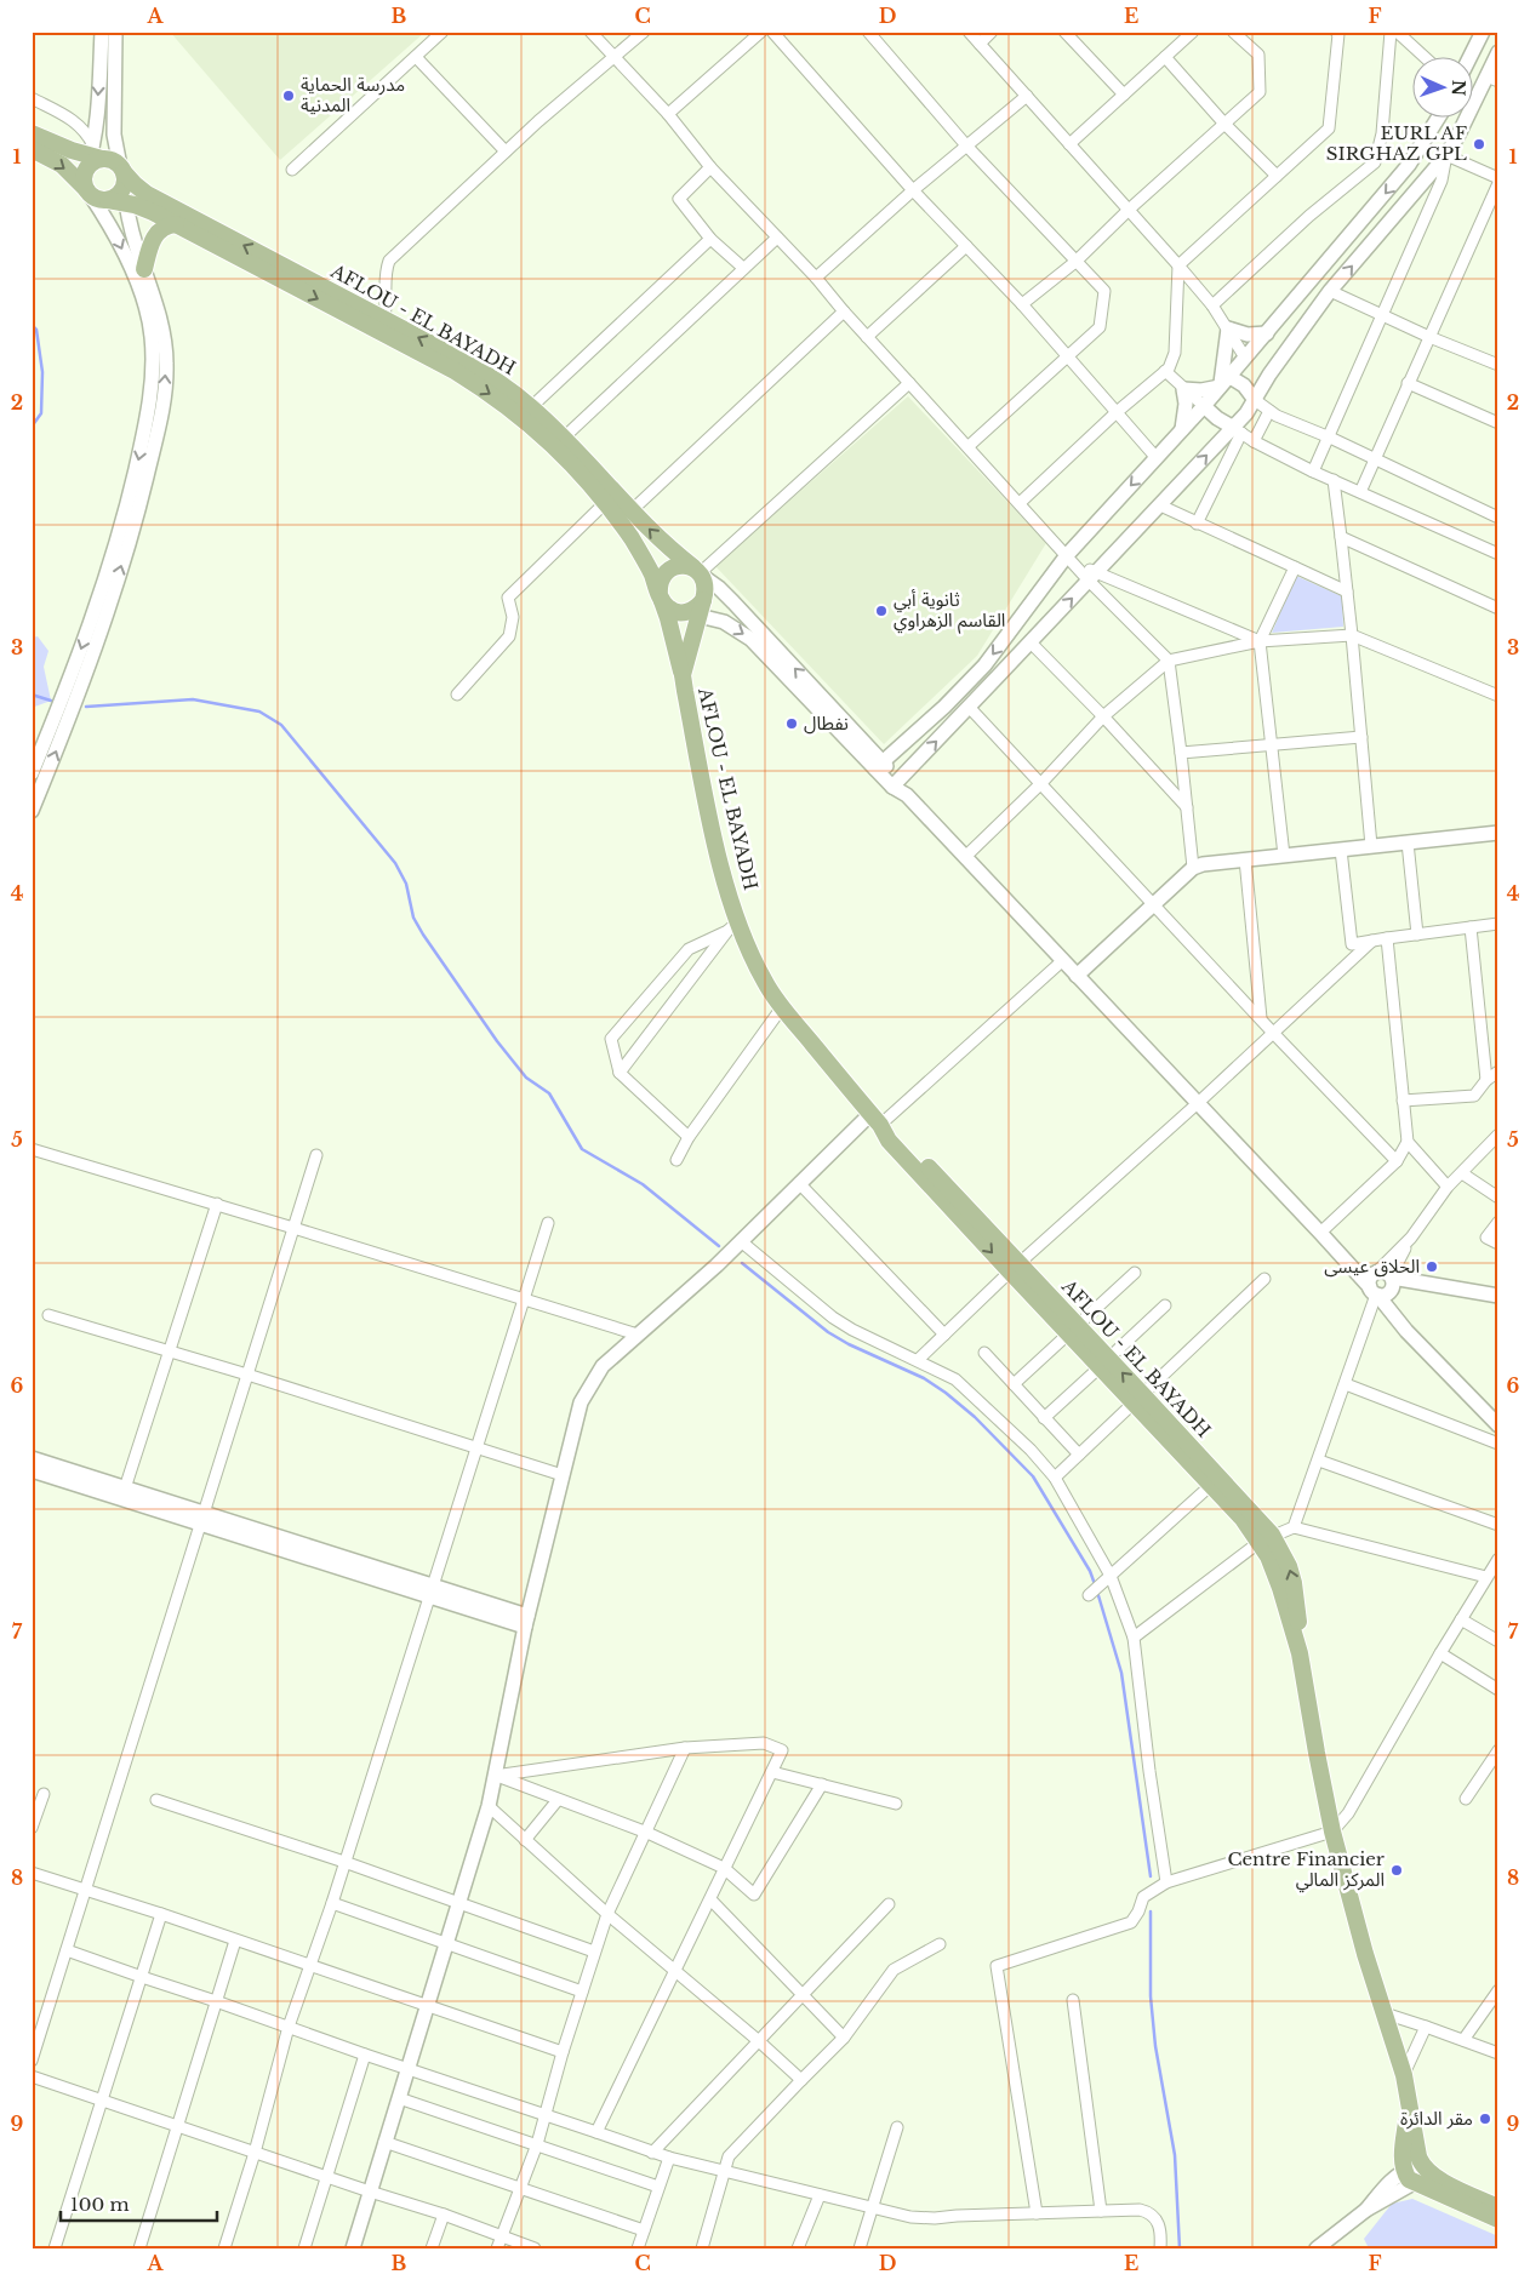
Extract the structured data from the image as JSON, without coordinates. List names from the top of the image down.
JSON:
{
  "streets": {
    "main road": ["AFLOU - EL BAYADH"]
  },
  "places": [
    "مدرسة الحماية المدنية",
    "EURL AF SIRGHAZ GPL",
    "ثانوية أبي القاسم الزهراوي",
    "نفطال",
    "الحلاق عيسى",
    "Centre Financier المركز المالي",
    "مقر الدائرة"
  ],
  "scale_bar": "100 m",
  "north": "right",
  "grid": {
    "columns": [
      "A",
      "B",
      "C",
      "D",
      "E",
      "F"
    ],
    "rows": [
      "1",
      "2",
      "3",
      "4",
      "5",
      "6",
      "7",
      "8",
      "9"
    ]
  }
}
